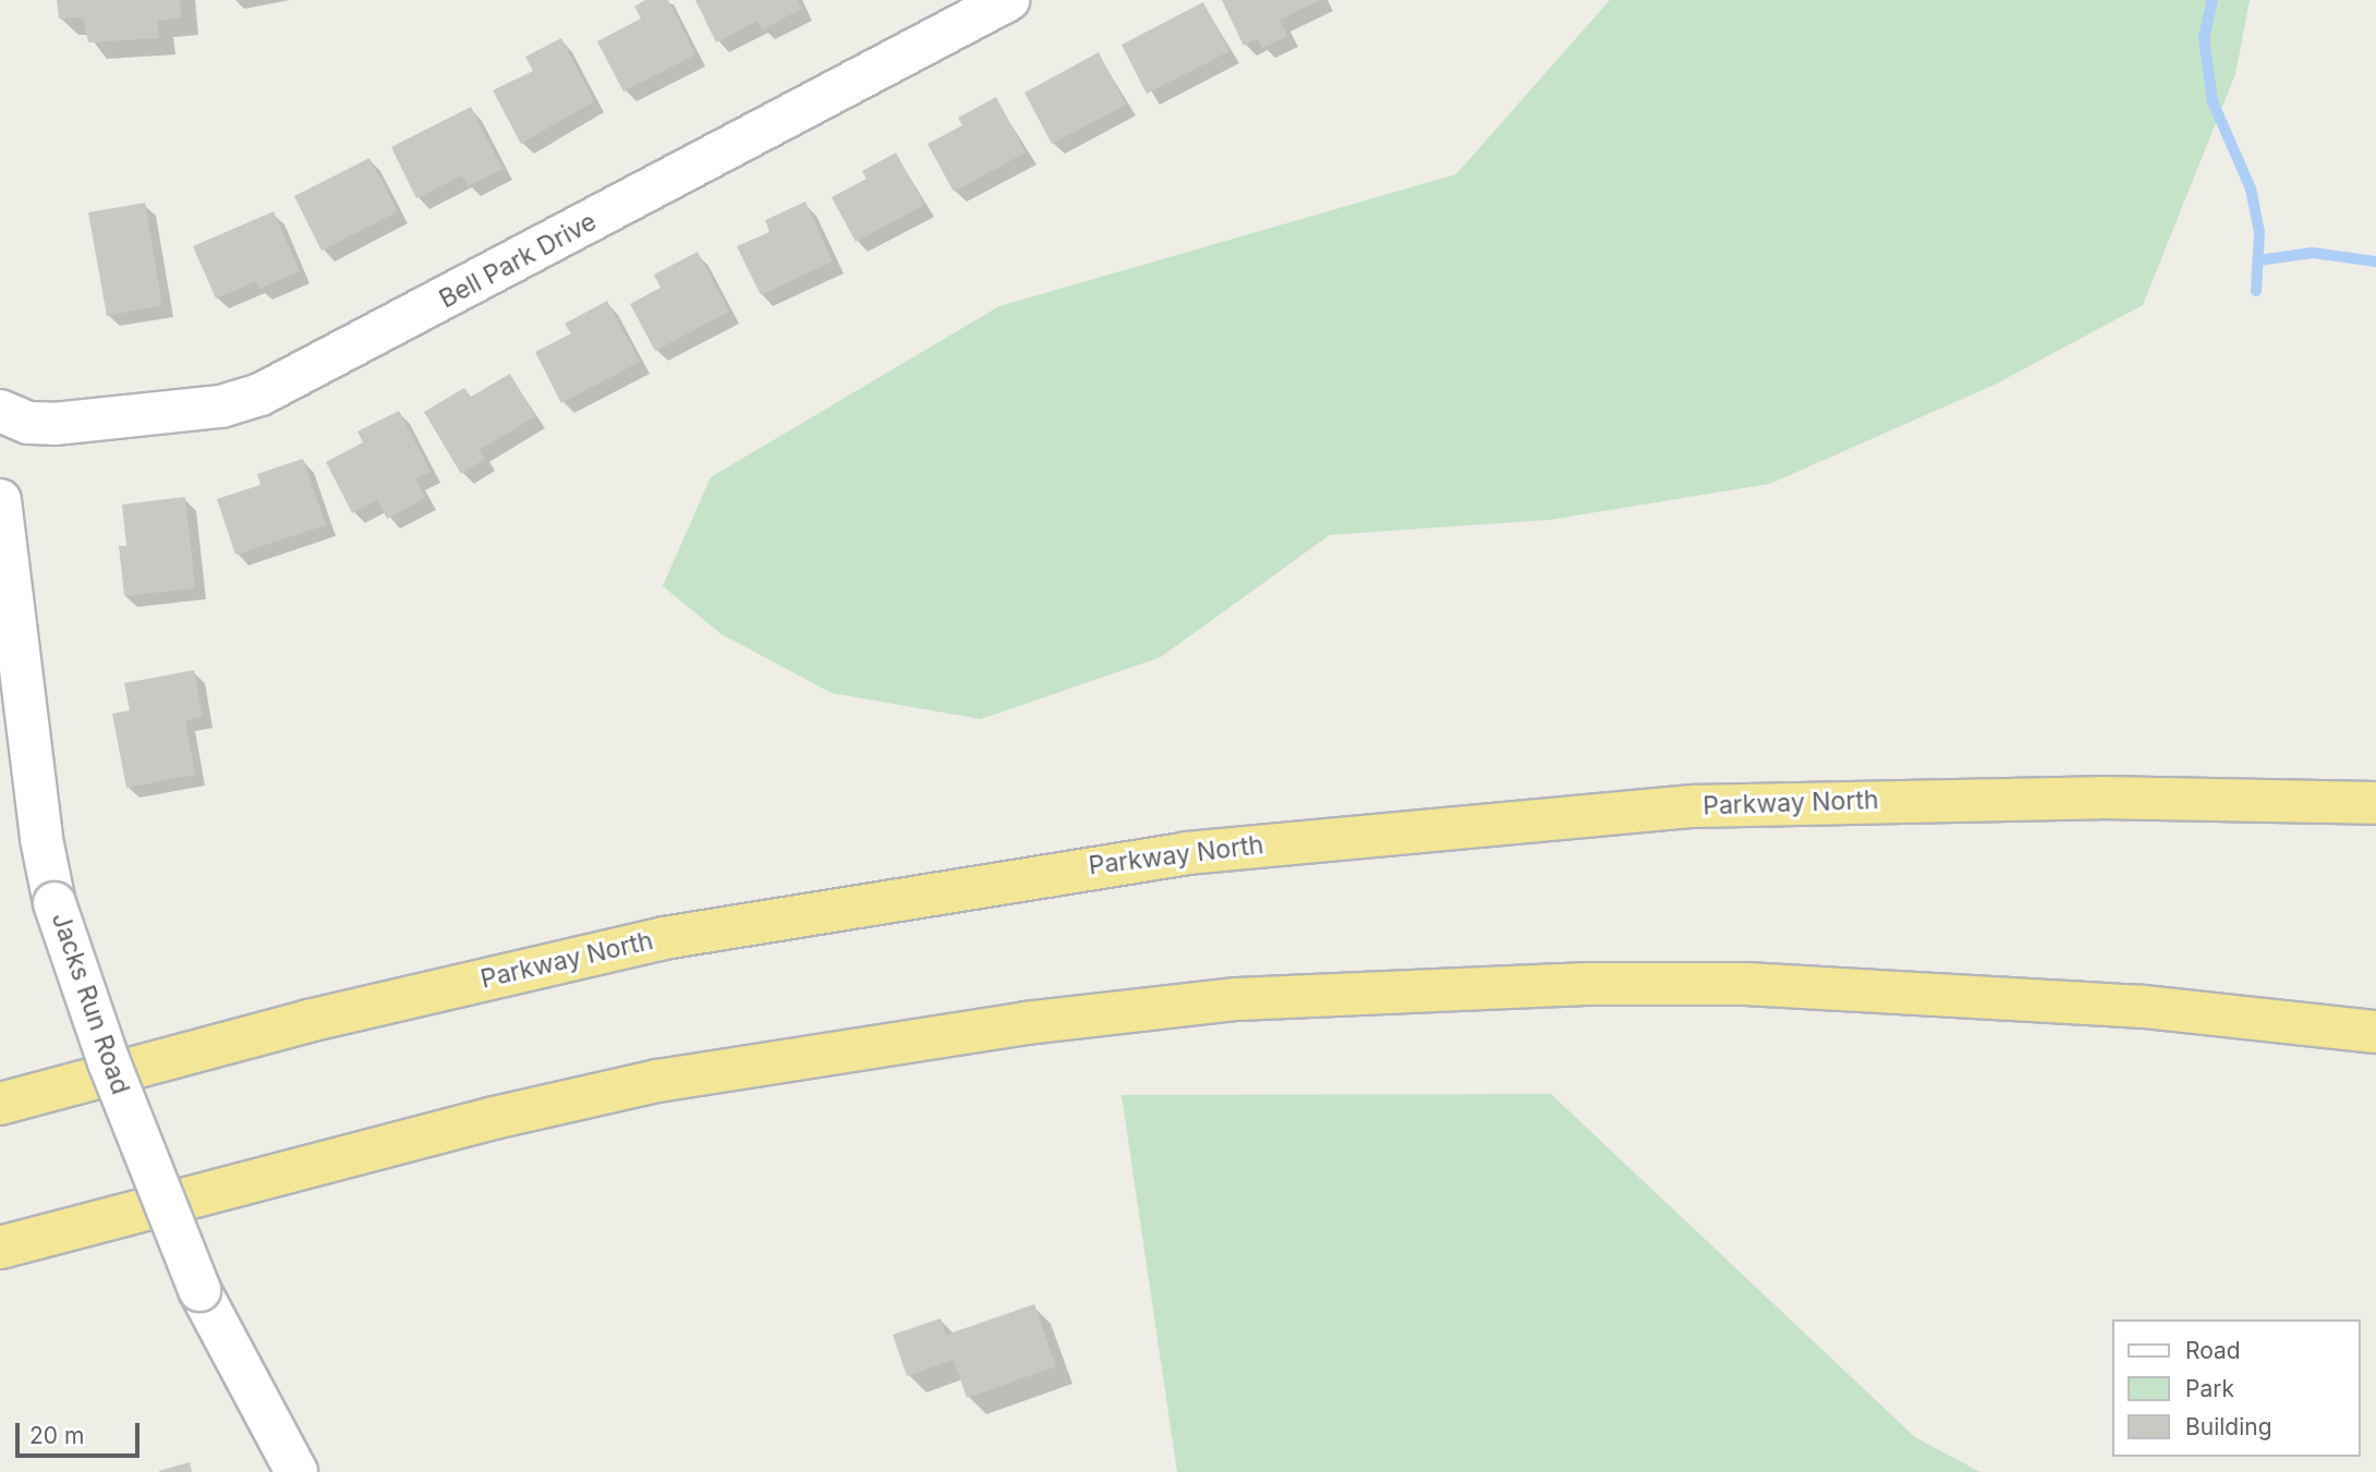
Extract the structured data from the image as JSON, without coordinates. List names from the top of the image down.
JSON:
{
  "streets": {
    "highway": ["Parkway North"],
    "street": ["Bell Park Drive", "Jacks Run Road"]
  },
  "legend": ["Road", "Park", "Building"],
  "scale_bar": "20 m"
}
